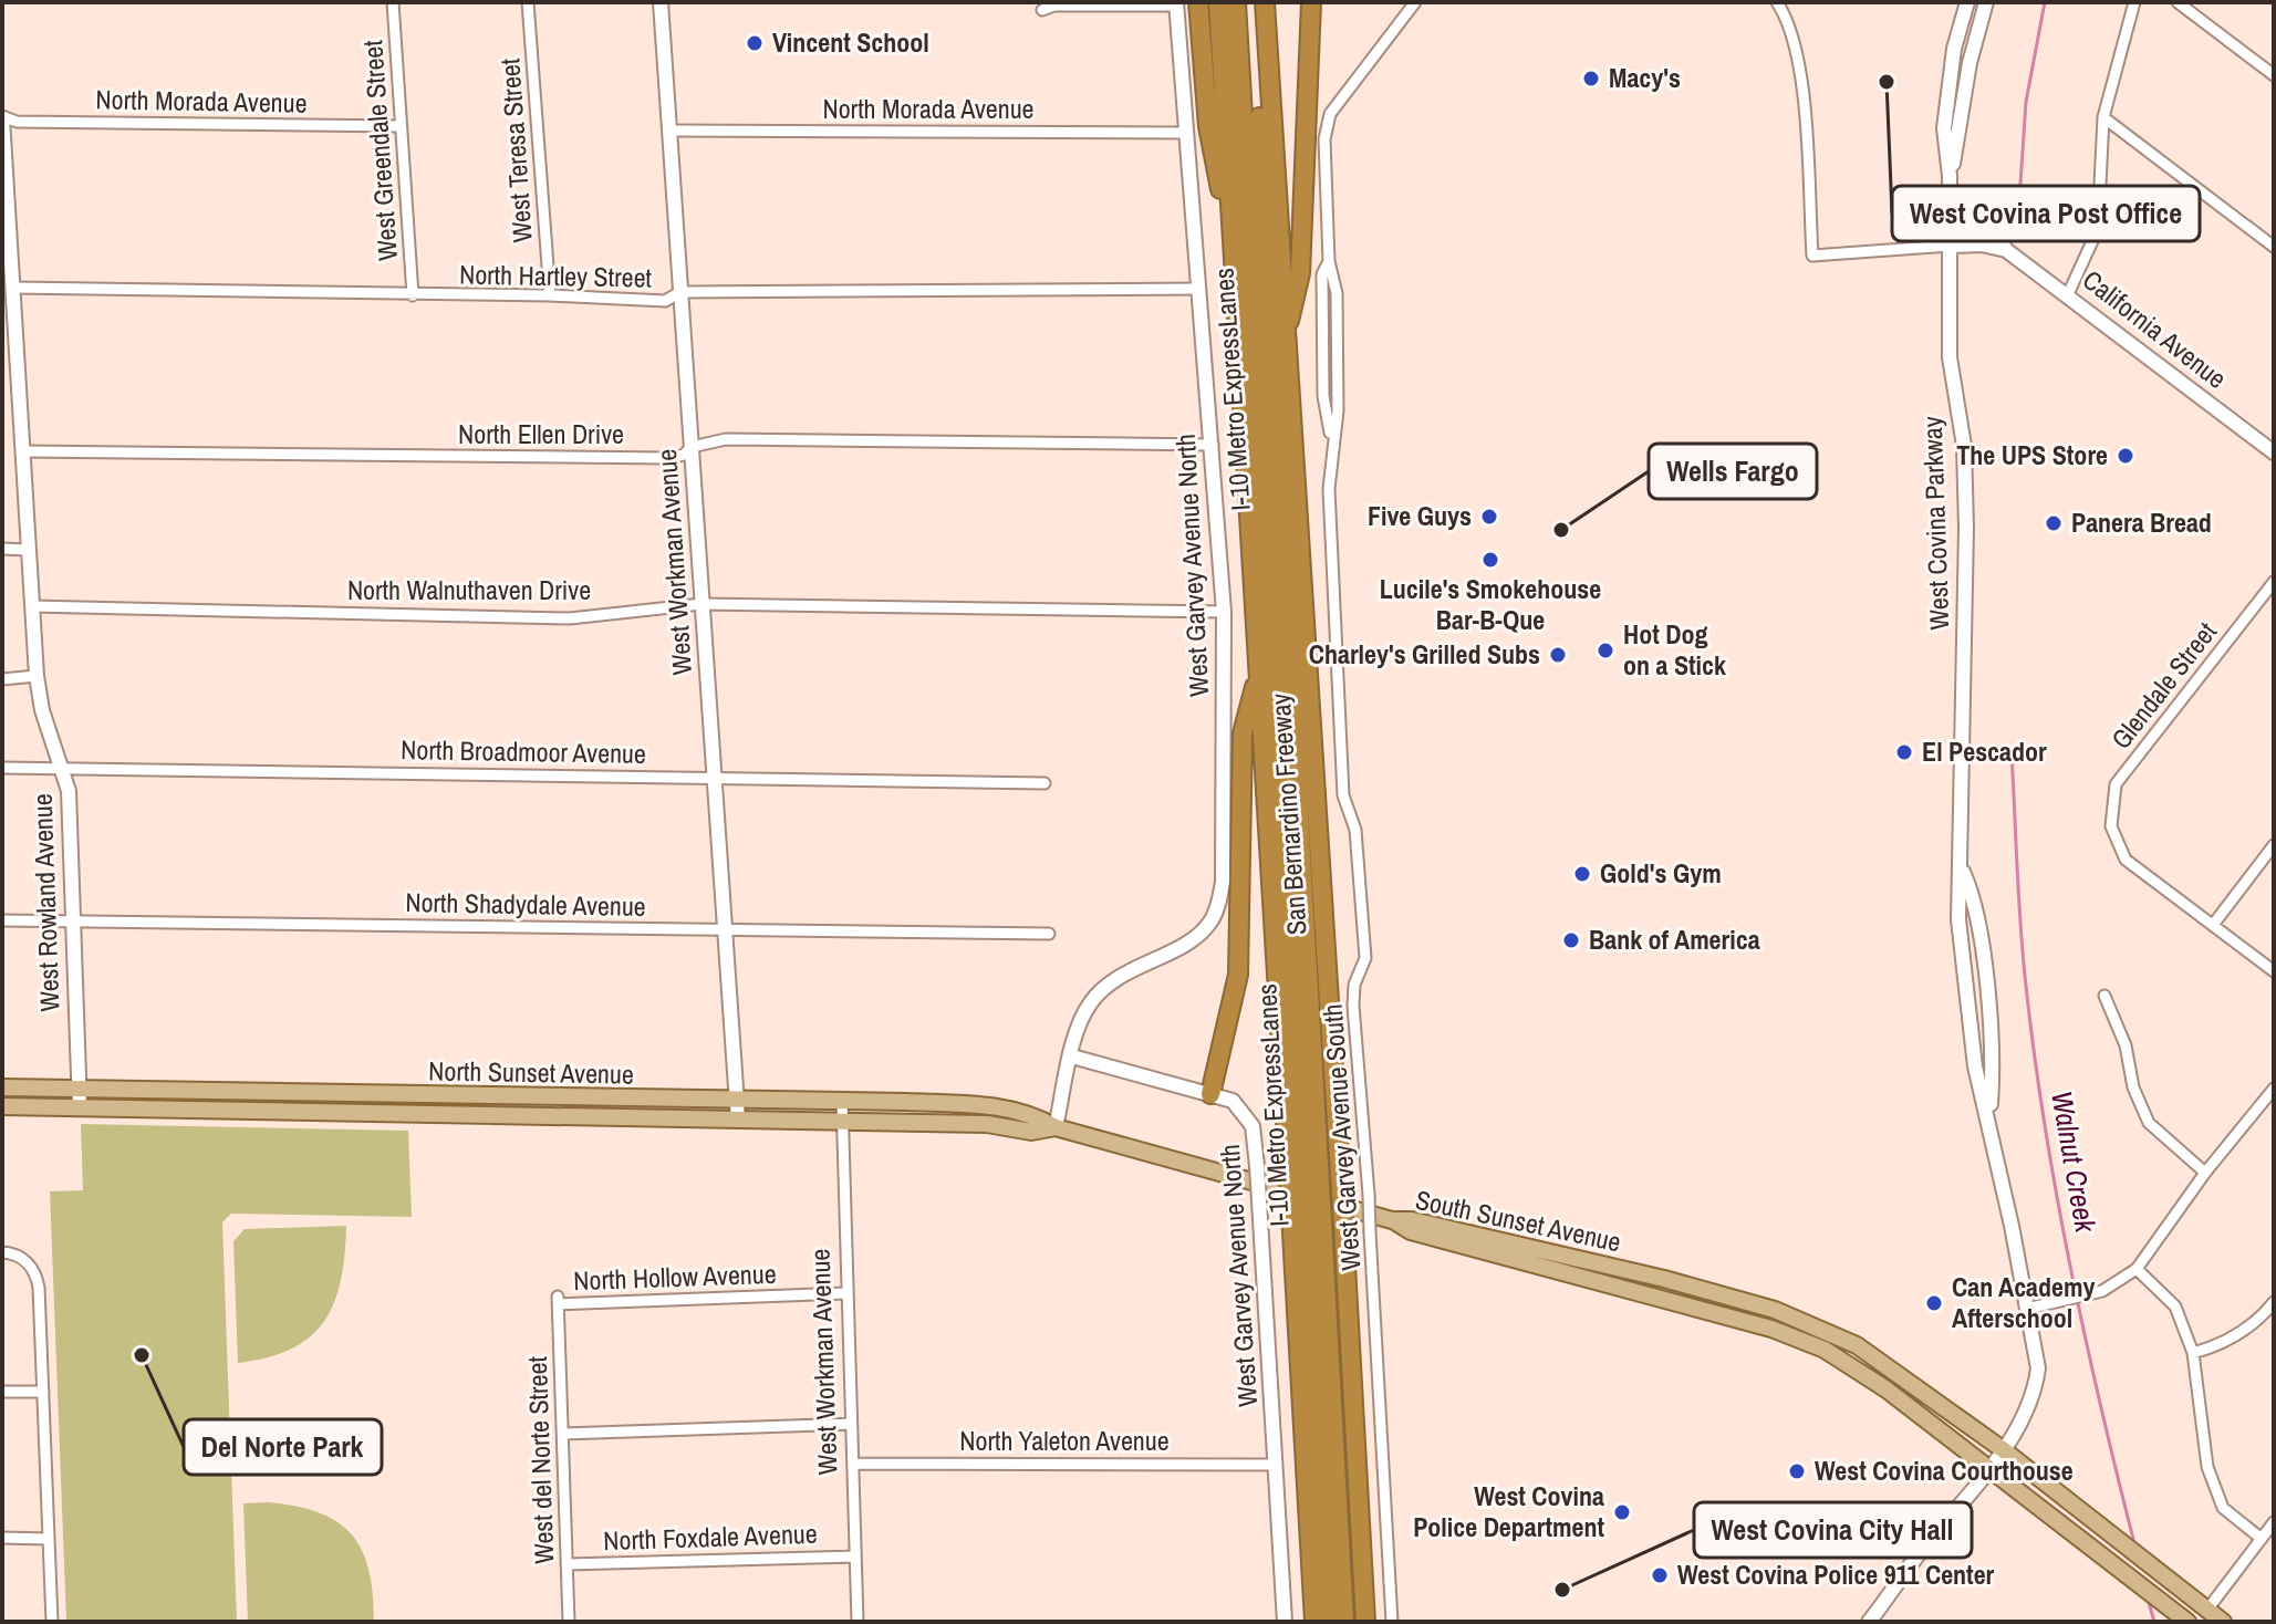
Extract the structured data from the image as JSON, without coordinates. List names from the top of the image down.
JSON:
{
  "streets": {
    "highway": ["I-10 Metro ExpressLanes", "San Bernardino Freeway"],
    "main road": ["North Sunset Avenue", "South Sunset Avenue"],
    "street": [
      "North Morada Avenue",
      "West Greendale Street",
      "West Teresa Street",
      "North Hartley Street",
      "California Avenue",
      "North Ellen Drive",
      "West Covina Parkway",
      "West Workman Avenue",
      "West Garvey Avenue North",
      "North Walnuthaven Drive",
      "Glendale Street",
      "North Broadmoor Avenue",
      "West Rowland Avenue",
      "North Shadydale Avenue",
      "West Garvey Avenue South",
      "North Hollow Avenue",
      "North Yaleton Avenue",
      "West del Norte Street",
      "North Foxdale Avenue"
    ]
  },
  "crossings": [
    ["North Morada Avenue", "West Greendale Street"],
    ["North Morada Avenue", "West Workman Avenue"],
    ["North Morada Avenue", "West Garvey Avenue North"],
    ["North Morada Avenue", "West Rowland Avenue"],
    ["West Greendale Street", "North Hartley Street"],
    ["West Teresa Street", "North Hartley Street"],
    ["North Hartley Street", "West Workman Avenue"],
    ["North Hartley Street", "West Garvey Avenue North"],
    ["North Hartley Street", "West Rowland Avenue"],
    ["California Avenue", "West Covina Parkway"],
    ["I-10 Metro ExpressLanes", "San Bernardino Freeway"],
    ["I-10 Metro ExpressLanes", "North Sunset Avenue"],
    ["North Ellen Drive", "West Workman Avenue"],
    ["North Ellen Drive", "West Garvey Avenue North"],
    ["North Ellen Drive", "West Rowland Avenue"],
    ["West Covina Parkway", "South Sunset Avenue"],
    ["West Workman Avenue", "North Walnuthaven Drive"],
    ["West Workman Avenue", "North Broadmoor Avenue"],
    ["West Workman Avenue", "North Shadydale Avenue"],
    ["West Workman Avenue", "North Sunset Avenue"],
    ["West Workman Avenue", "North Hollow Avenue"],
    ["West Workman Avenue", "North Yaleton Avenue"],
    ["West Workman Avenue", "North Foxdale Avenue"],
    ["West Garvey Avenue North", "North Walnuthaven Drive"],
    ["West Garvey Avenue North", "North Sunset Avenue"],
    ["West Garvey Avenue North", "North Yaleton Avenue"],
    ["North Walnuthaven Drive", "West Rowland Avenue"],
    ["North Broadmoor Avenue", "West Rowland Avenue"],
    ["San Bernardino Freeway", "North Sunset Avenue"],
    ["West Rowland Avenue", "North Shadydale Avenue"],
    ["West Rowland Avenue", "North Sunset Avenue"],
    ["North Sunset Avenue", "South Sunset Avenue"],
    ["North Hollow Avenue", "West del Norte Street"],
    ["West del Norte Street", "North Foxdale Avenue"]
  ],
  "water": ["Walnut Creek"],
  "places": [
    "Vincent School",
    "Macy's",
    "West Covina Post Office",
    "The UPS Store",
    "Five Guys",
    "Panera Bread",
    "Wells Fargo",
    "Lucile's Smokehouse Bar-B-Que",
    "Hot Dog on a Stick",
    "Charley's Grilled Subs",
    "El Pescador",
    "Gold's Gym",
    "Bank of America",
    "Can Academy Afterschool",
    "Del Norte Park",
    "West Covina Courthouse",
    "West Covina Police Department",
    "West Covina Police 911 Center",
    "West Covina City Hall"
  ]
}
